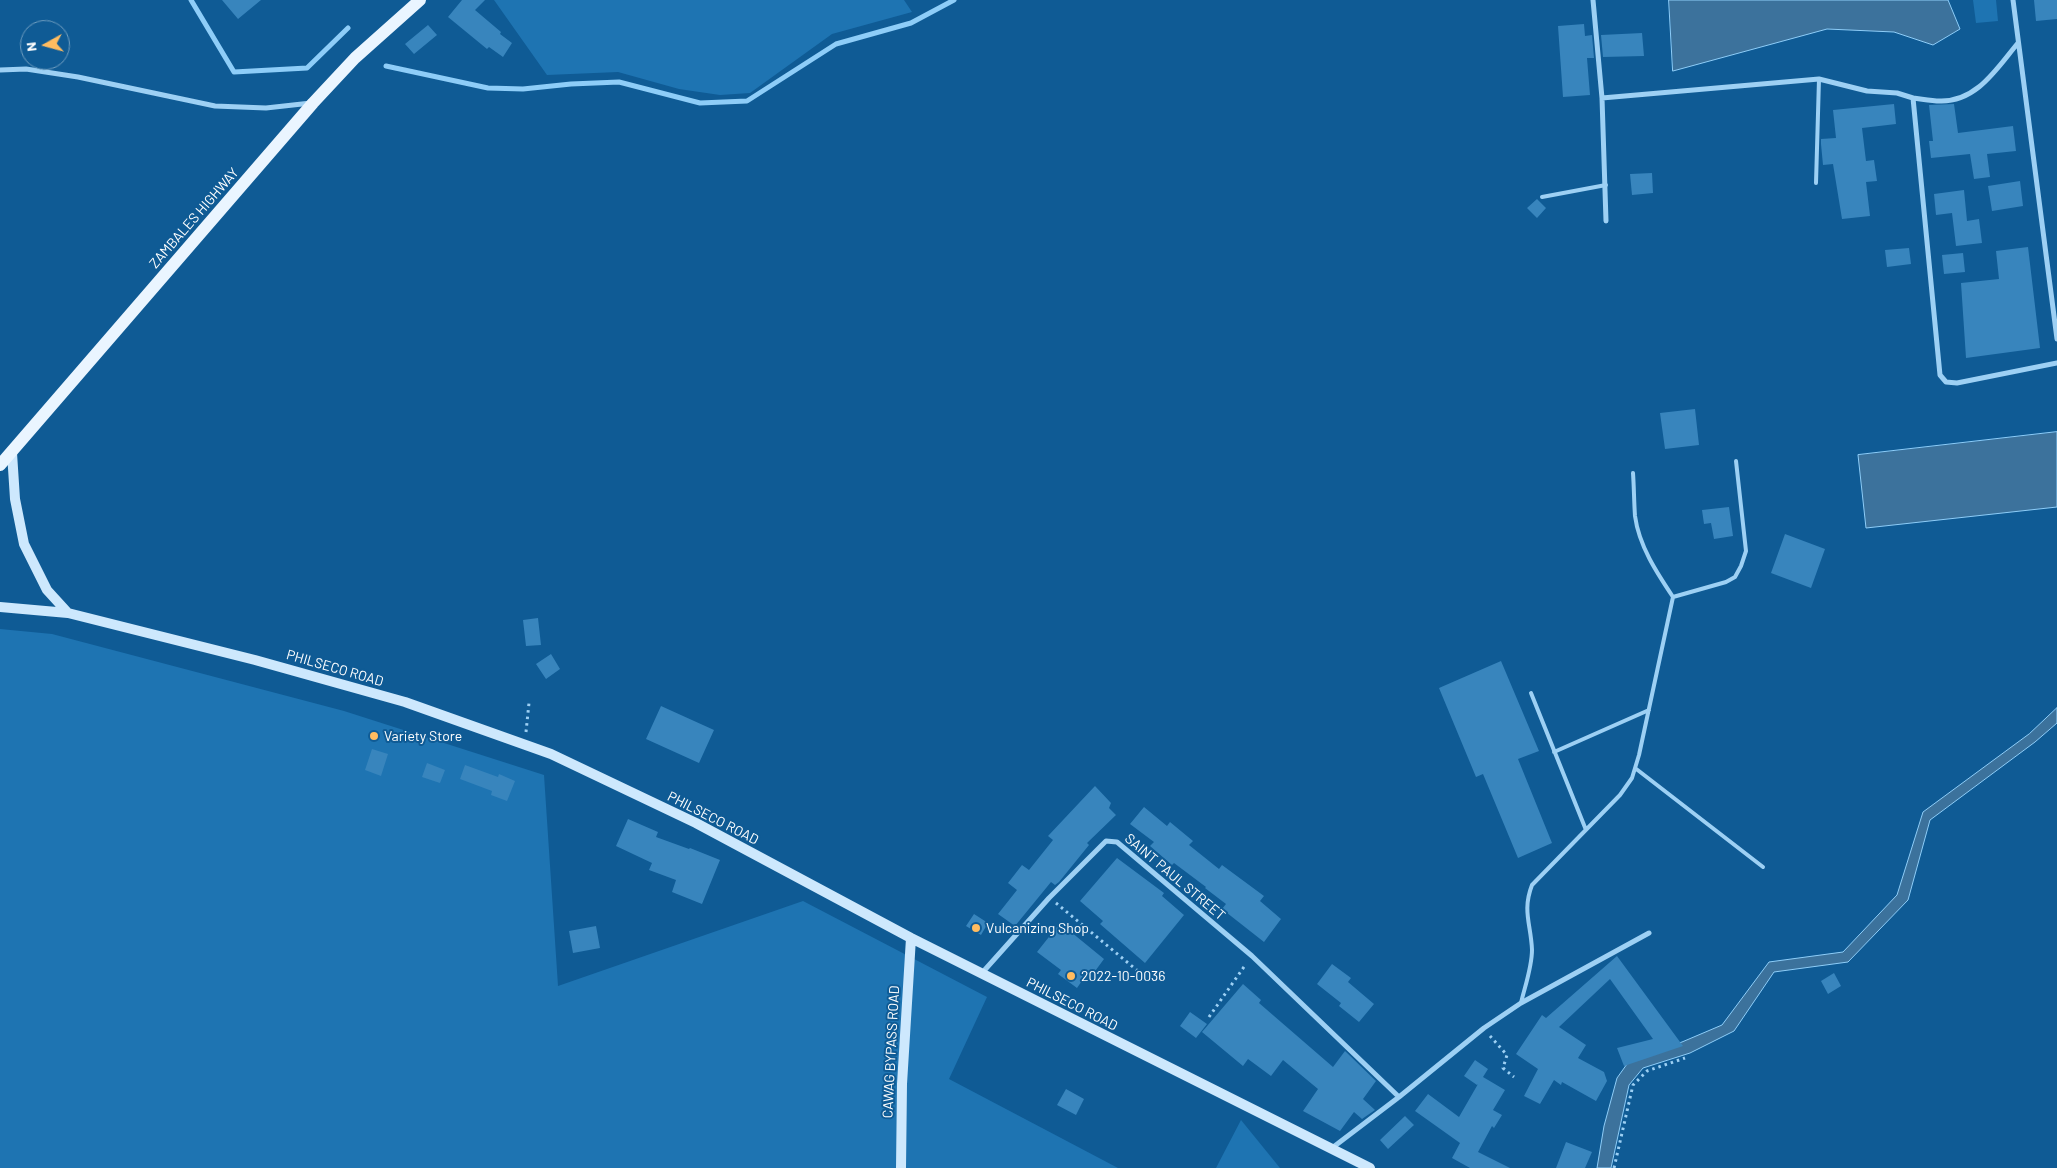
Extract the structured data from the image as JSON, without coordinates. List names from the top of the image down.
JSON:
{
  "streets": {
    "main road": ["ZAMBALES HIGHWAY"],
    "street": ["PHILSECO ROAD", "SAINT PAUL STREET", "CAWAG BYPASS ROAD"]
  },
  "crossings": [
    ["PHILSECO ROAD", "SAINT PAUL STREET"],
    ["PHILSECO ROAD", "CAWAG BYPASS ROAD"]
  ],
  "places": ["Variety Store", "Vulcanizing Shop", "2022-10-0036"],
  "north": "left"
}
